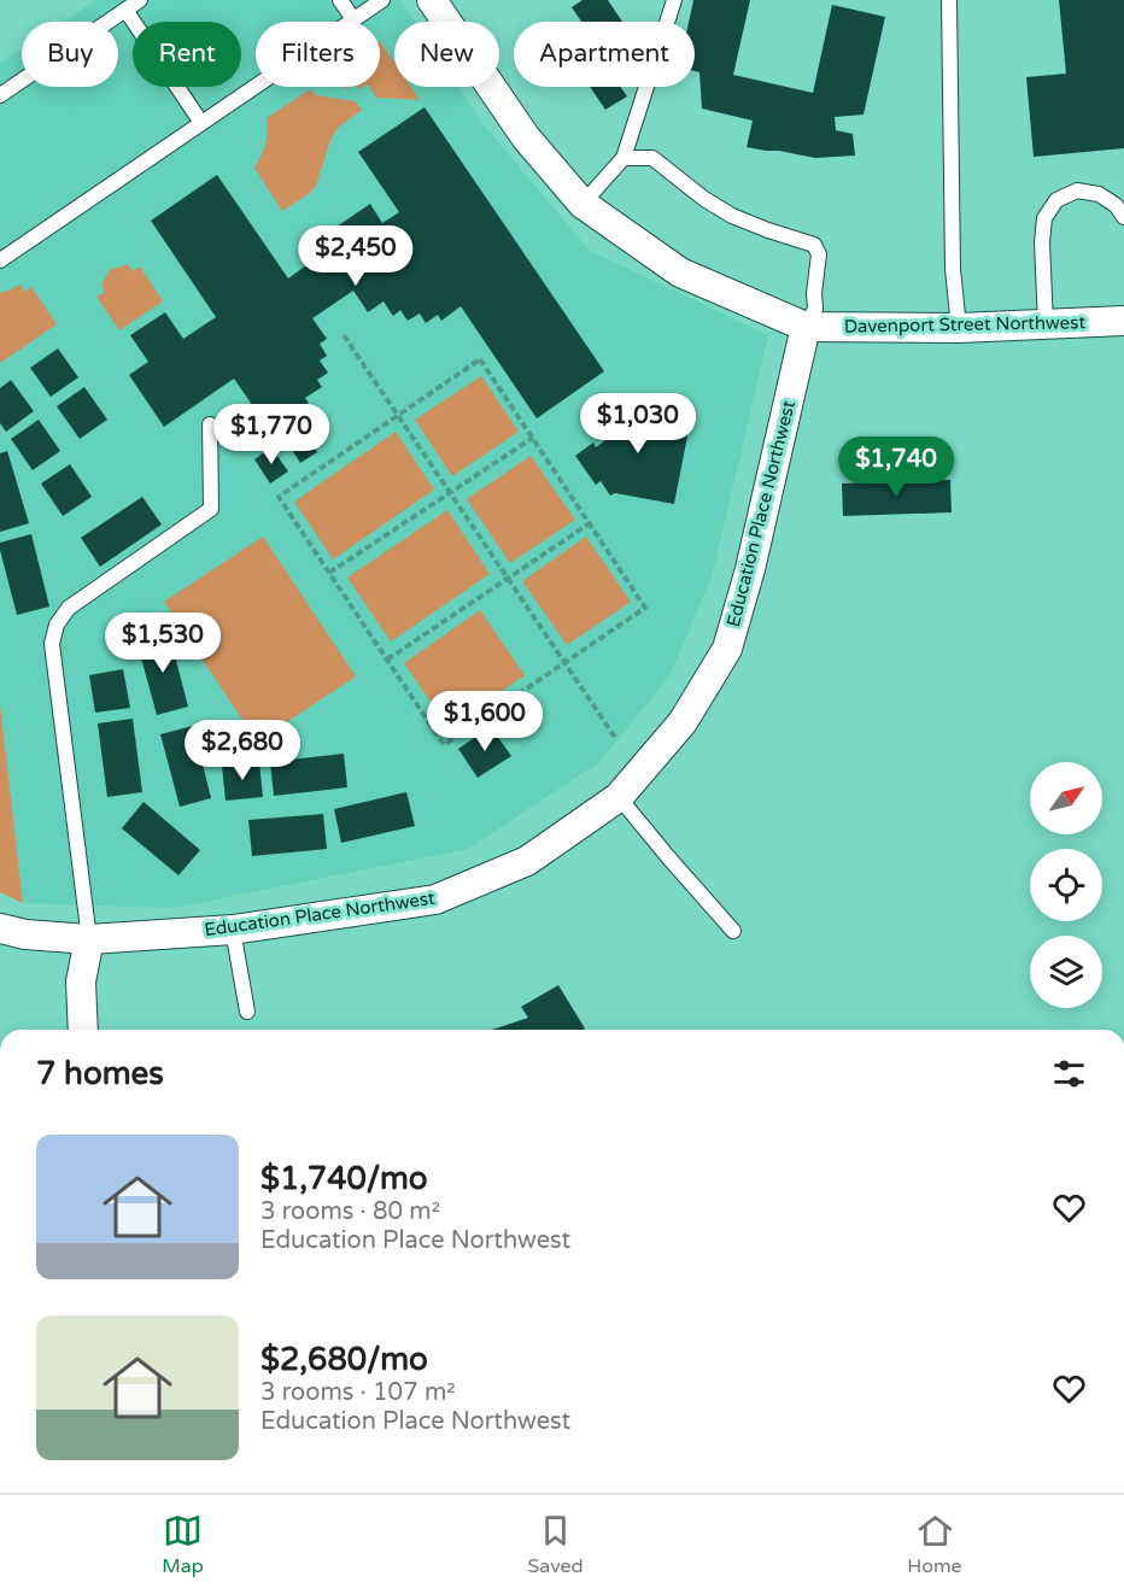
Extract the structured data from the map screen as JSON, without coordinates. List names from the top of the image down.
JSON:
{
  "streets": {
    "street": ["Davenport Street Northwest", "Education Place Northwest"]
  },
  "crossings": [
    ["Davenport Street Northwest", "Education Place Northwest"]
  ],
  "north": "top right",
  "page": {
    "chip": [
      "Buy",
      "Rent",
      "Filters",
      "New",
      "Apartment"
    ],
    "price": [
      "$2,450",
      "$1,030",
      "$1,770",
      "$1,740",
      "$1,530",
      "$1,600",
      "$2,680"
    ],
    "heading": "7 homes",
    "list": [
      {
        "name": "$1,740/mo",
        "note": "3 rooms · 80 m² · Education Place Northwest"
      },
      {
        "name": "$2,680/mo",
        "note": "3 rooms · 107 m² · Education Place Northwest"
      }
    ],
    "tabs": ["Map", "Saved", "Home"]
  }
}
